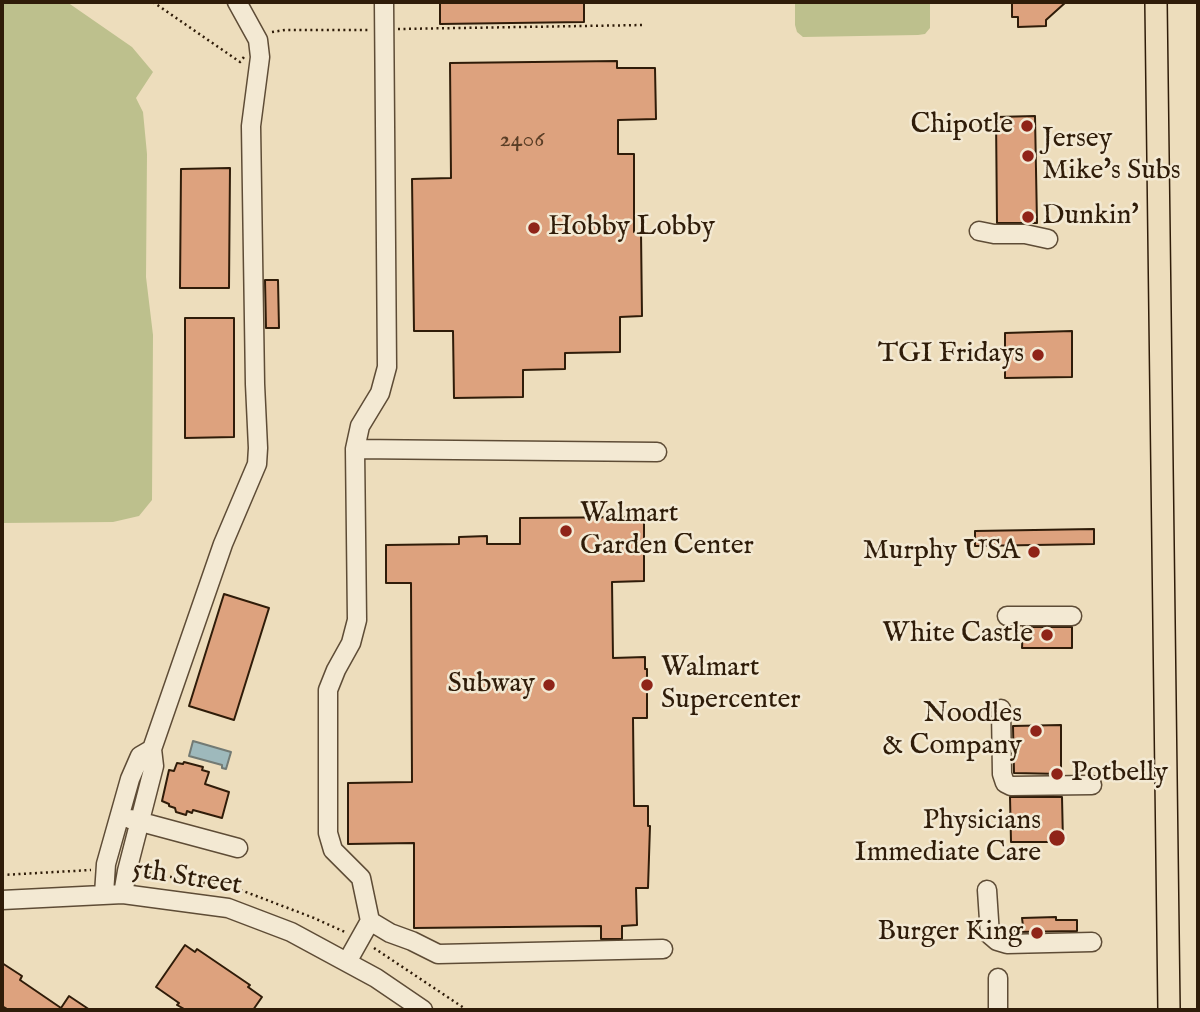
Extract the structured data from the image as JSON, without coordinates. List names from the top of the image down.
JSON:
{
  "streets": {
    "street": ["5th Street"]
  },
  "places": [
    "Chipotle",
    "Jersey Mike's Subs",
    "Dunkin'",
    "Hobby Lobby",
    "TGI Fridays",
    "Walmart Garden Center",
    "Murphy USA",
    "White Castle",
    "Subway",
    "Walmart Supercenter",
    "Noodles & Company",
    "Potbelly",
    "Physicians Immediate Care",
    "Burger King"
  ],
  "house_numbers": ["2406"]
}
